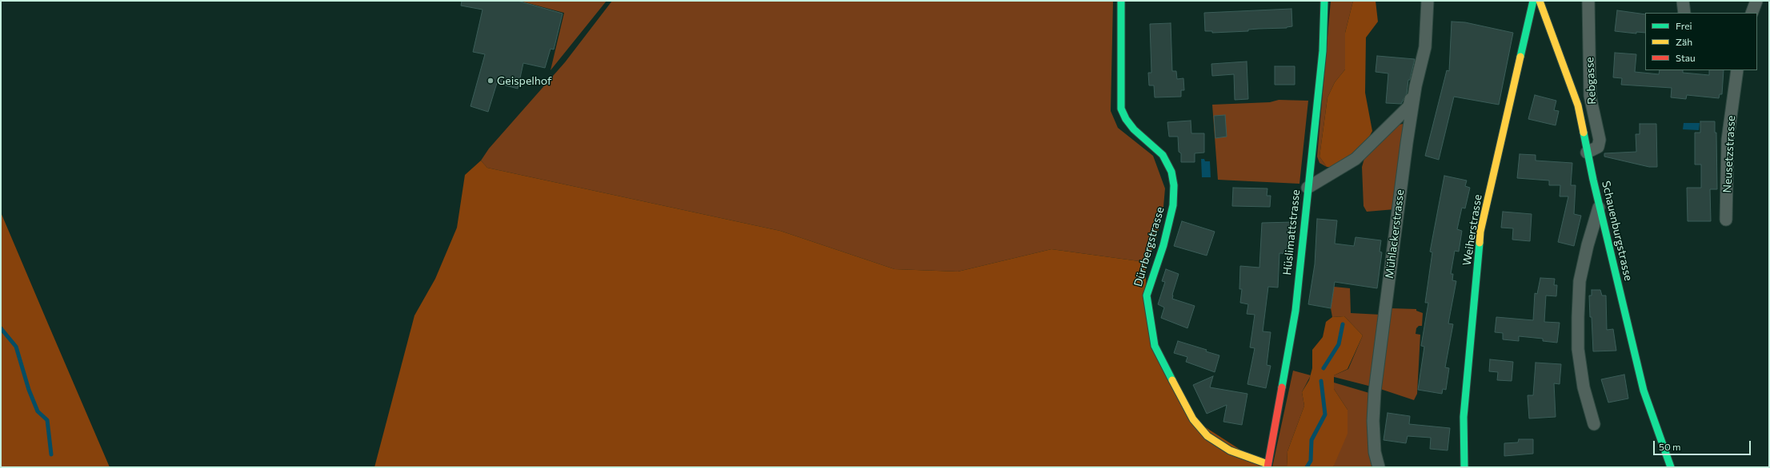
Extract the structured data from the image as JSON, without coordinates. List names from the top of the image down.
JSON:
{
  "streets": {
    "street": [
      "Rebgasse",
      "Neusetzstrasse",
      "Weiherstrasse",
      "Schauenburgstrasse",
      "Hüslimattstrasse",
      "Mühlackerstrasse",
      "Dürrbergstrasse"
    ]
  },
  "crossings": [
    ["Rebgasse", "Schauenburgstrasse"],
    ["Hüslimattstrasse", "Dürrbergstrasse"]
  ],
  "places": ["Geispelhof"],
  "legend": ["Frei", "Zäh", "Stau"],
  "scale_bar": "50 m"
}
